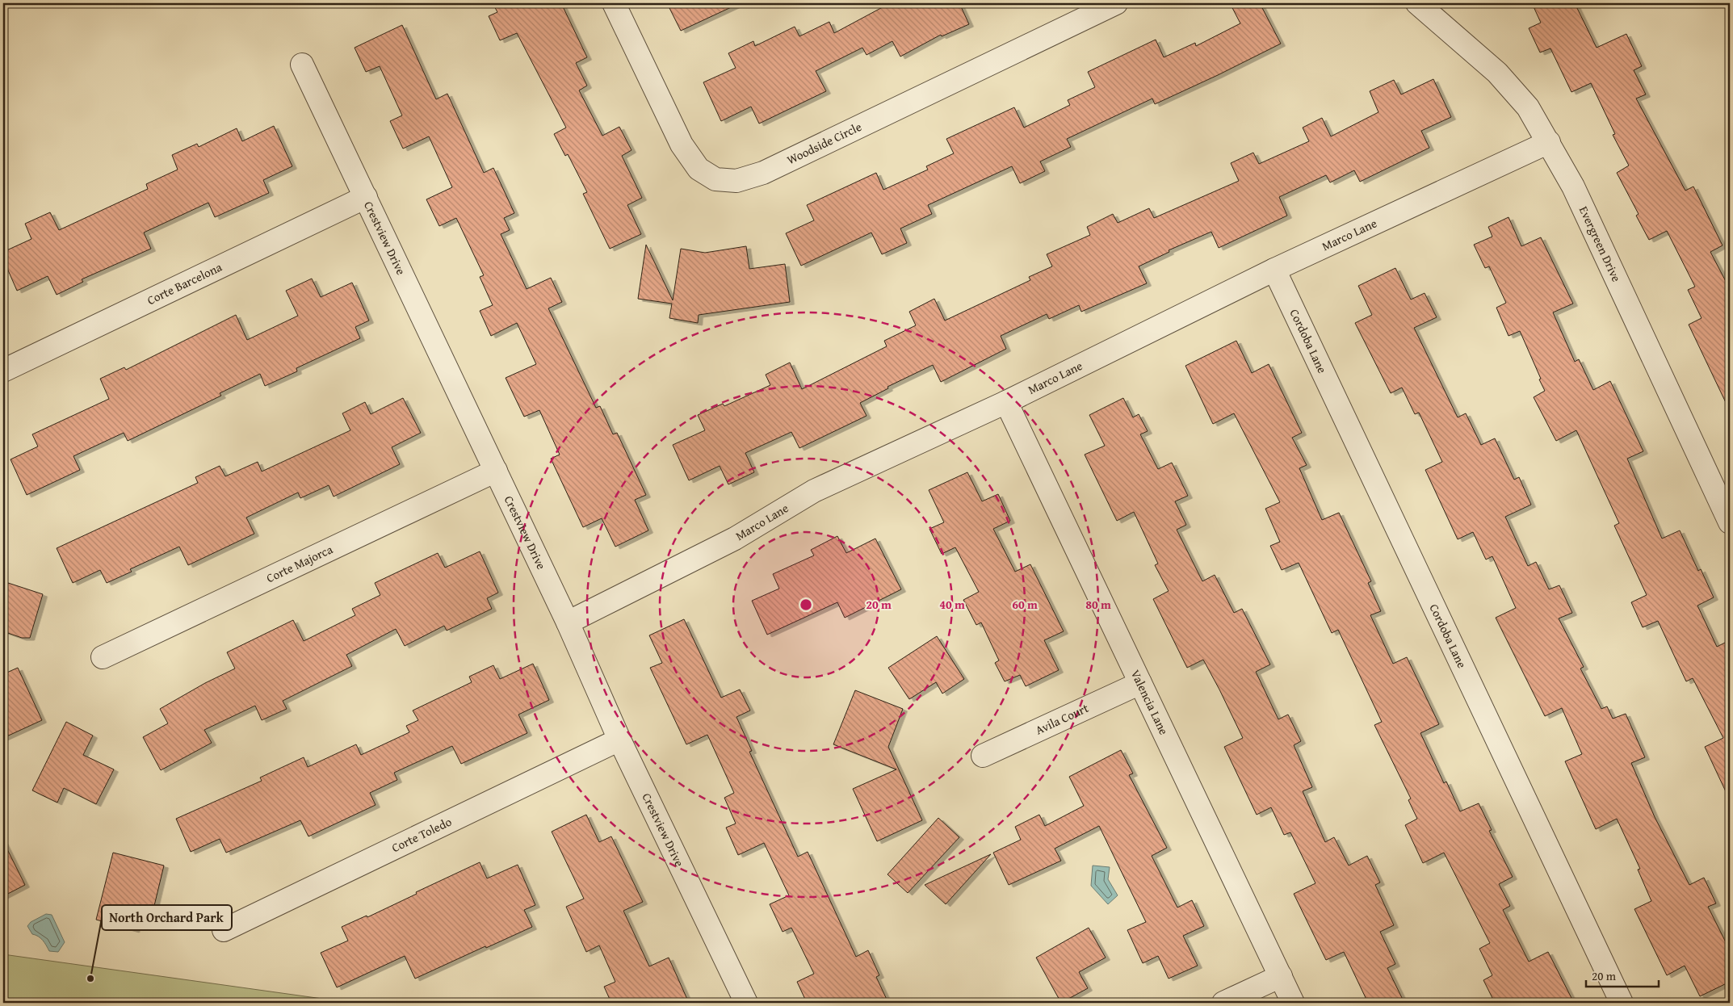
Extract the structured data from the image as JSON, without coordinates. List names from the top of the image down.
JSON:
{
  "streets": {
    "street": [
      "Woodside Circle",
      "Marco Lane",
      "Crestview Drive",
      "Evergreen Drive",
      "Corte Barcelona",
      "Cordoba Lane",
      "Corte Majorca",
      "Valencia Lane",
      "Avila Court",
      "Corte Toledo"
    ]
  },
  "crossings": [
    ["Marco Lane", "Crestview Drive"],
    ["Marco Lane", "Evergreen Drive"],
    ["Marco Lane", "Cordoba Lane"],
    ["Marco Lane", "Valencia Lane"],
    ["Crestview Drive", "Corte Barcelona"],
    ["Crestview Drive", "Corte Majorca"],
    ["Crestview Drive", "Corte Toledo"],
    ["Valencia Lane", "Avila Court"]
  ],
  "places": ["North Orchard Park"],
  "scale_bar": "20 m",
  "rings": [
    "20 m",
    "40 m",
    "60 m",
    "80 m"
  ]
}
